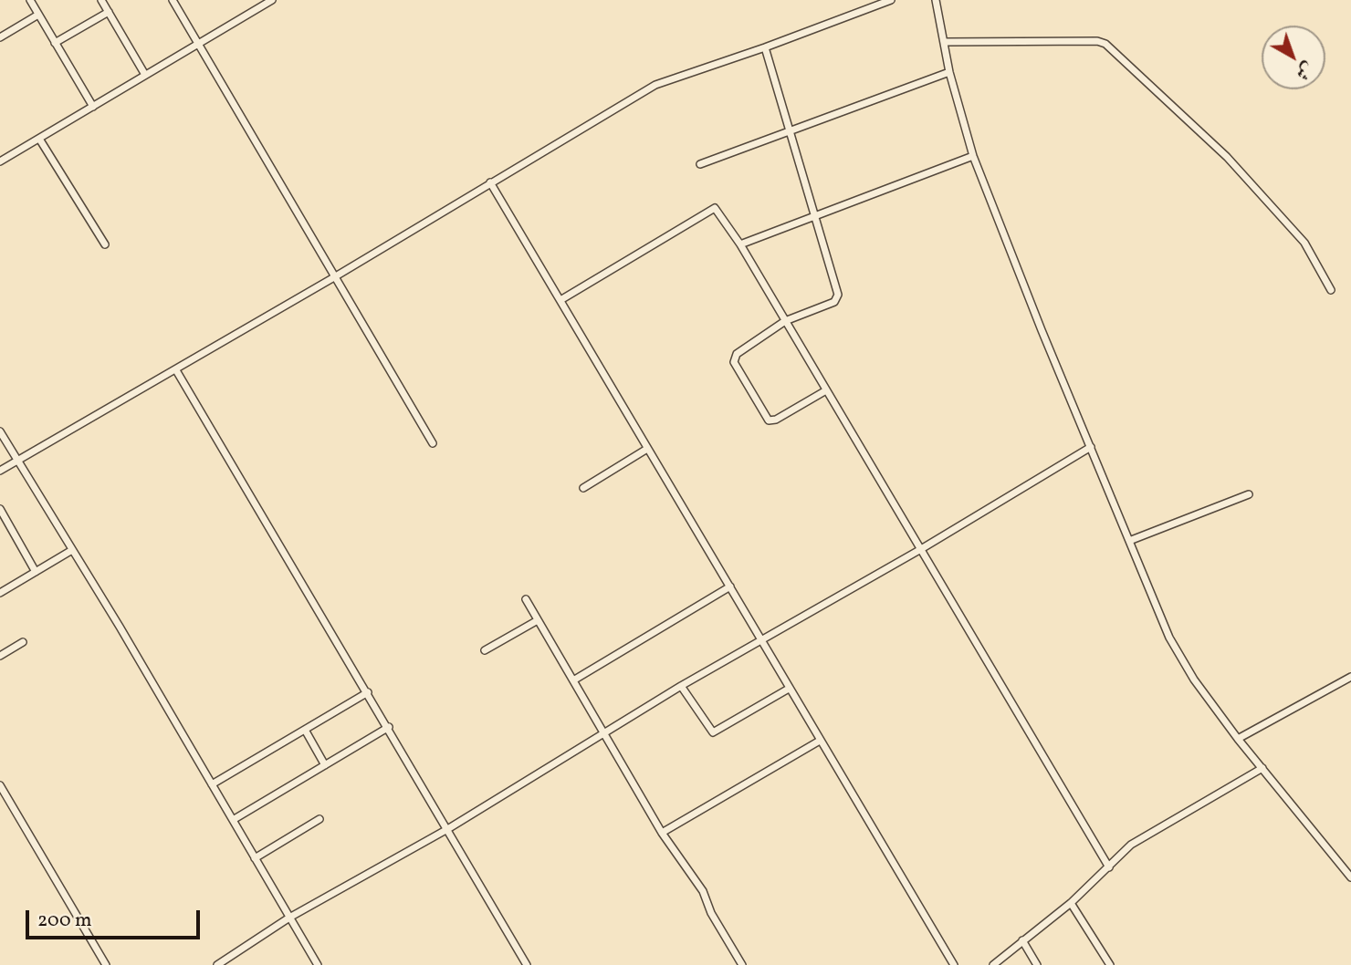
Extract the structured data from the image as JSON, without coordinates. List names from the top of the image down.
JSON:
{
  "scale_bar": "200 m",
  "north": "bottom right"
}
